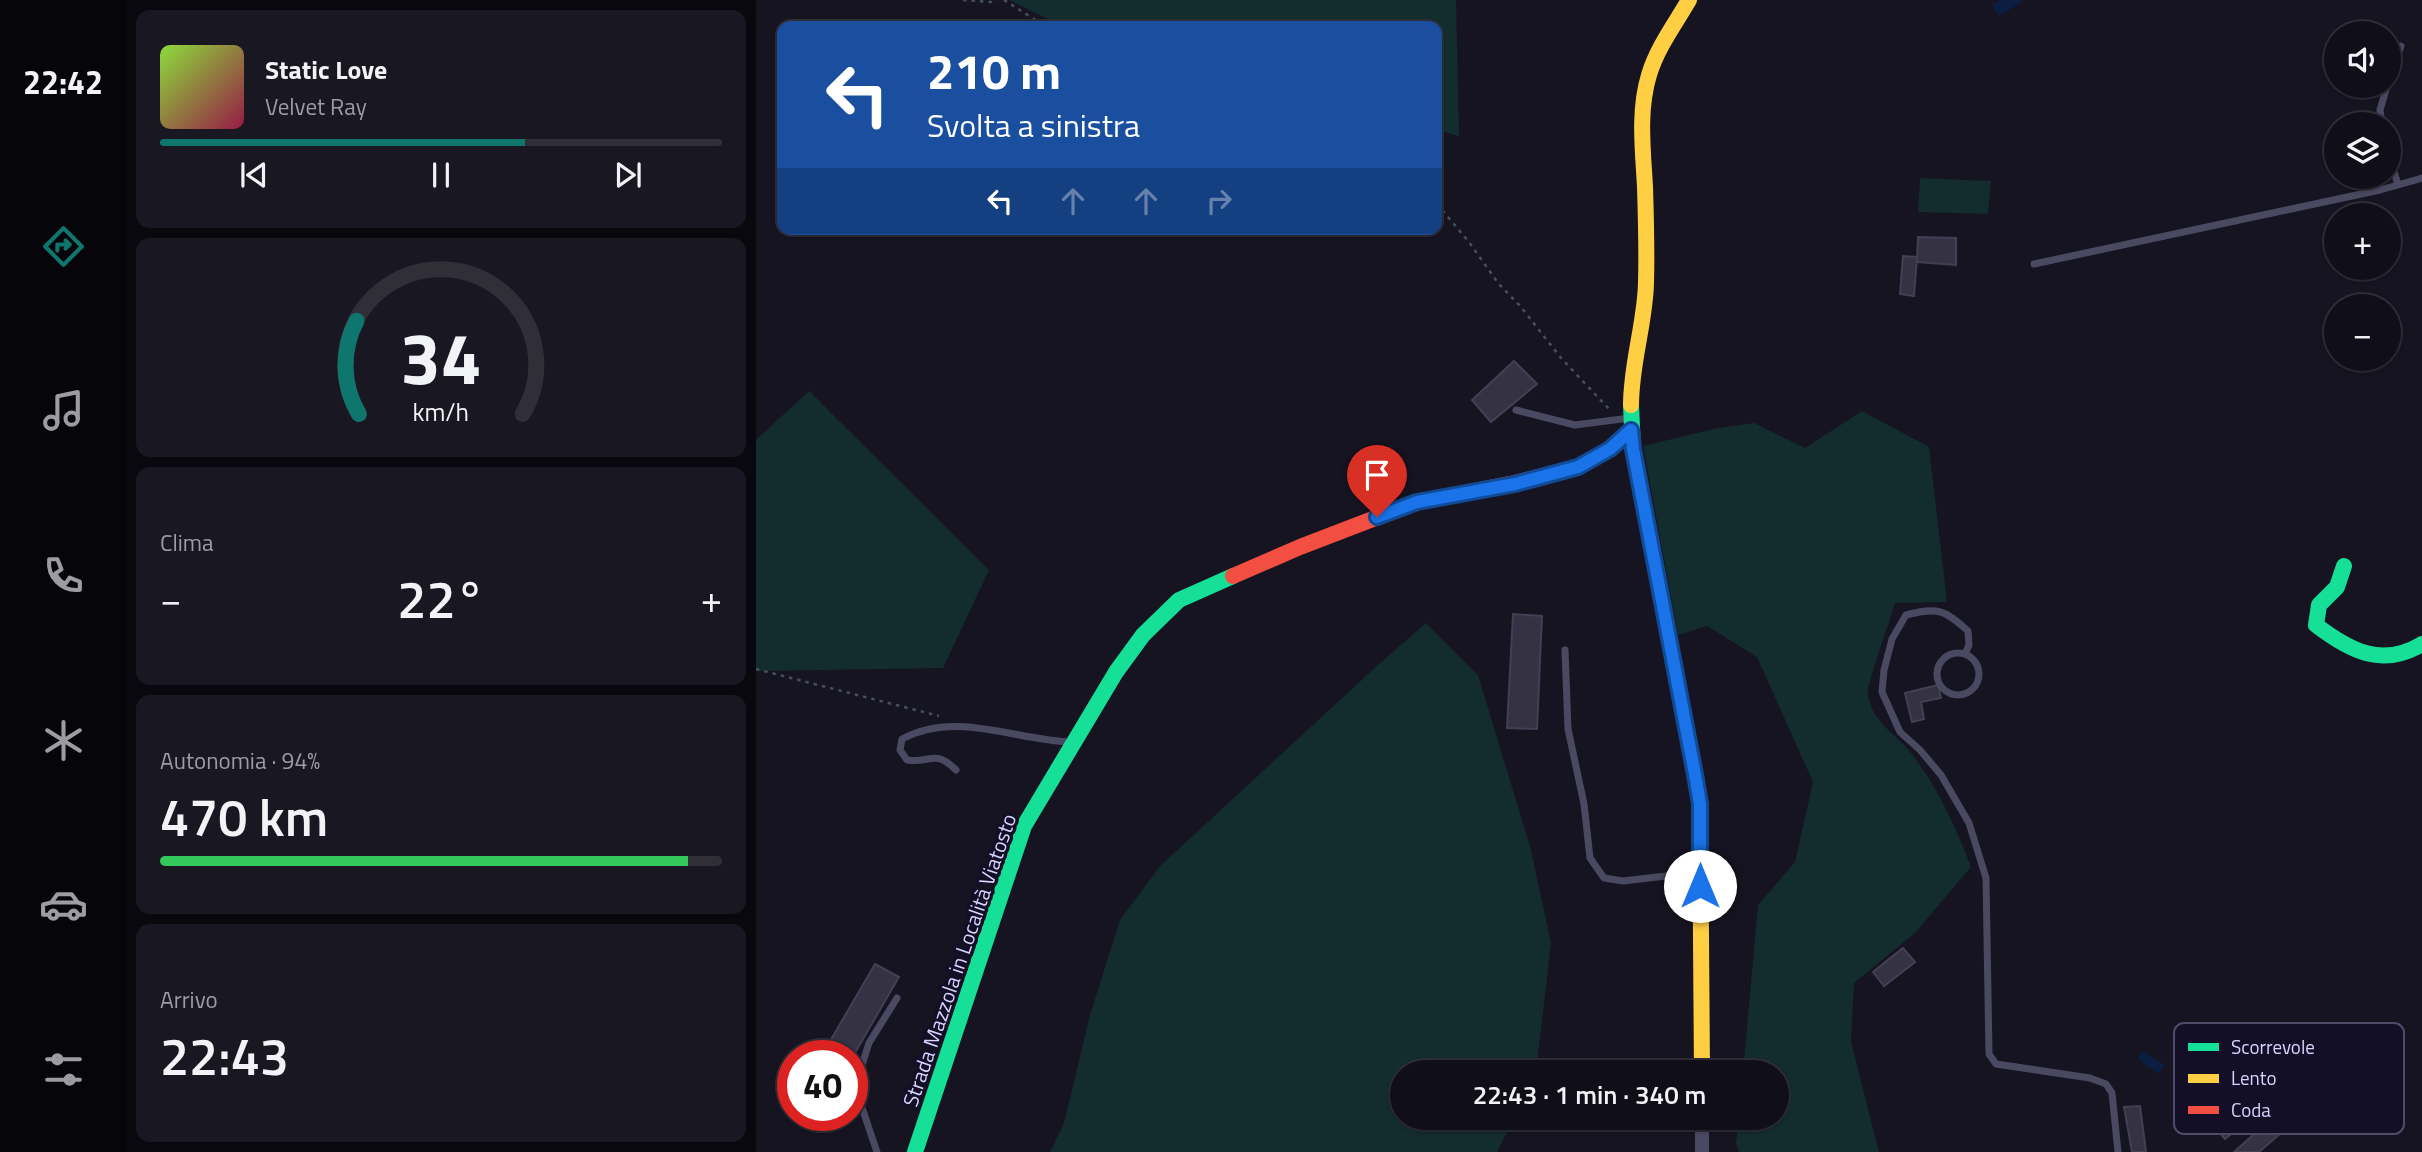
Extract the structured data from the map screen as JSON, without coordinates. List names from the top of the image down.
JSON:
{
  "streets": {
    "street": ["Strada Mazzola in Località Viatosto"]
  },
  "legend": ["Scorrevole", "Lento", "Coda"],
  "page": {
    "tabs": "22:42",
    "map_buttons": ["+", "−"],
    "turn": ["210 m", "Svolta a sinistra"],
    "song": ["Static Love", "Velvet Ray"],
    "tile": [
      "Clima",
      ["Autonomia · 94%", "470 km"],
      ["Arrivo", "22:43"]
    ],
    "heat": ["−", "22°", "+"],
    "limit": "40",
    "trip": "22:43 · 1 min · 340 m",
    "gauge": ["34", "km/h"]
  }
}
